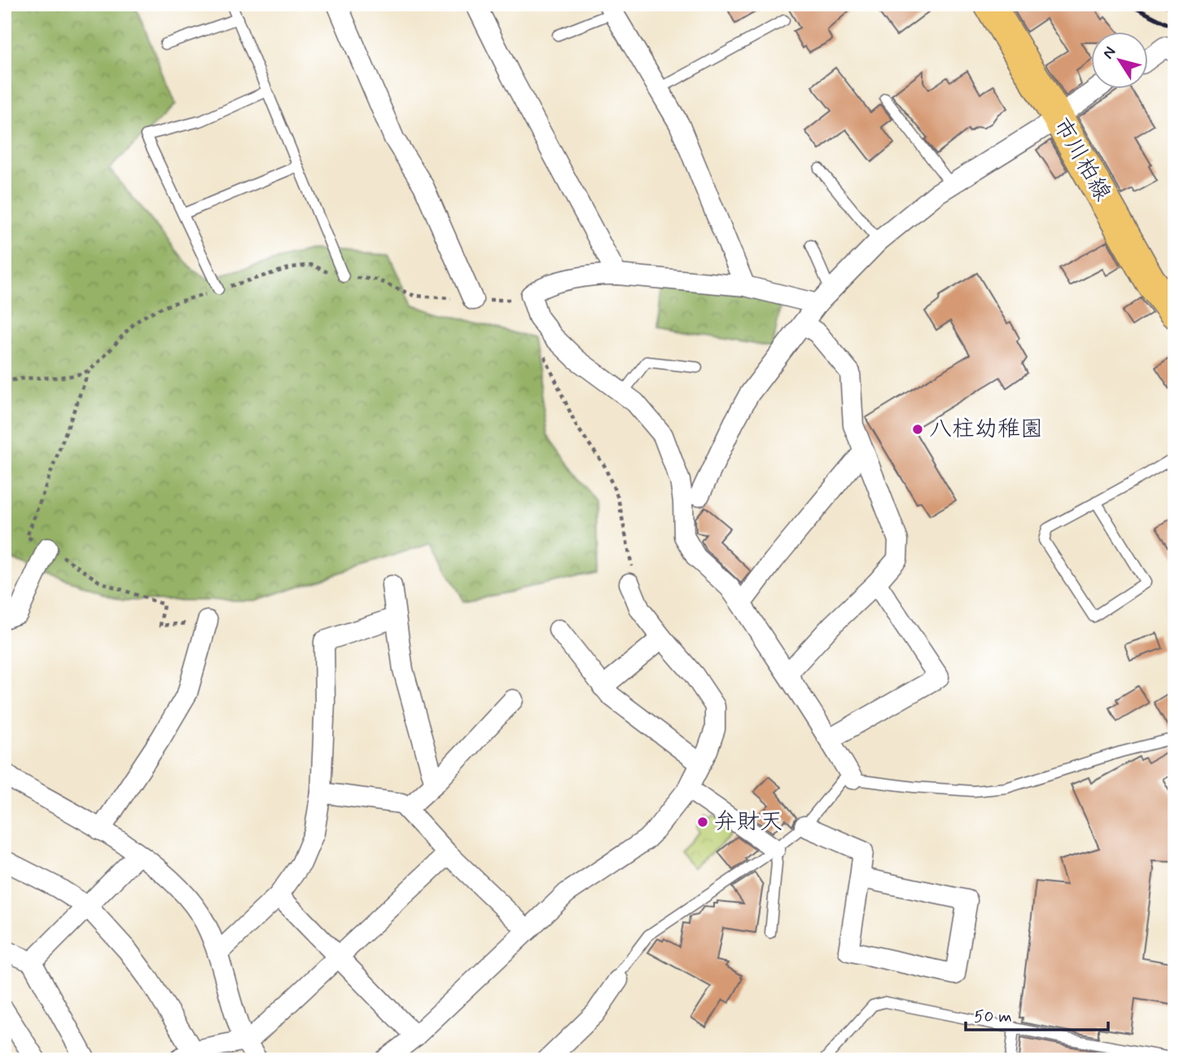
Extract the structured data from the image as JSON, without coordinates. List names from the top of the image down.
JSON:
{
  "streets": {
    "main road": ["市川柏線"]
  },
  "places": ["八柱幼稚園", "弁財天"],
  "scale_bar": "50 m",
  "north": "top left"
}
